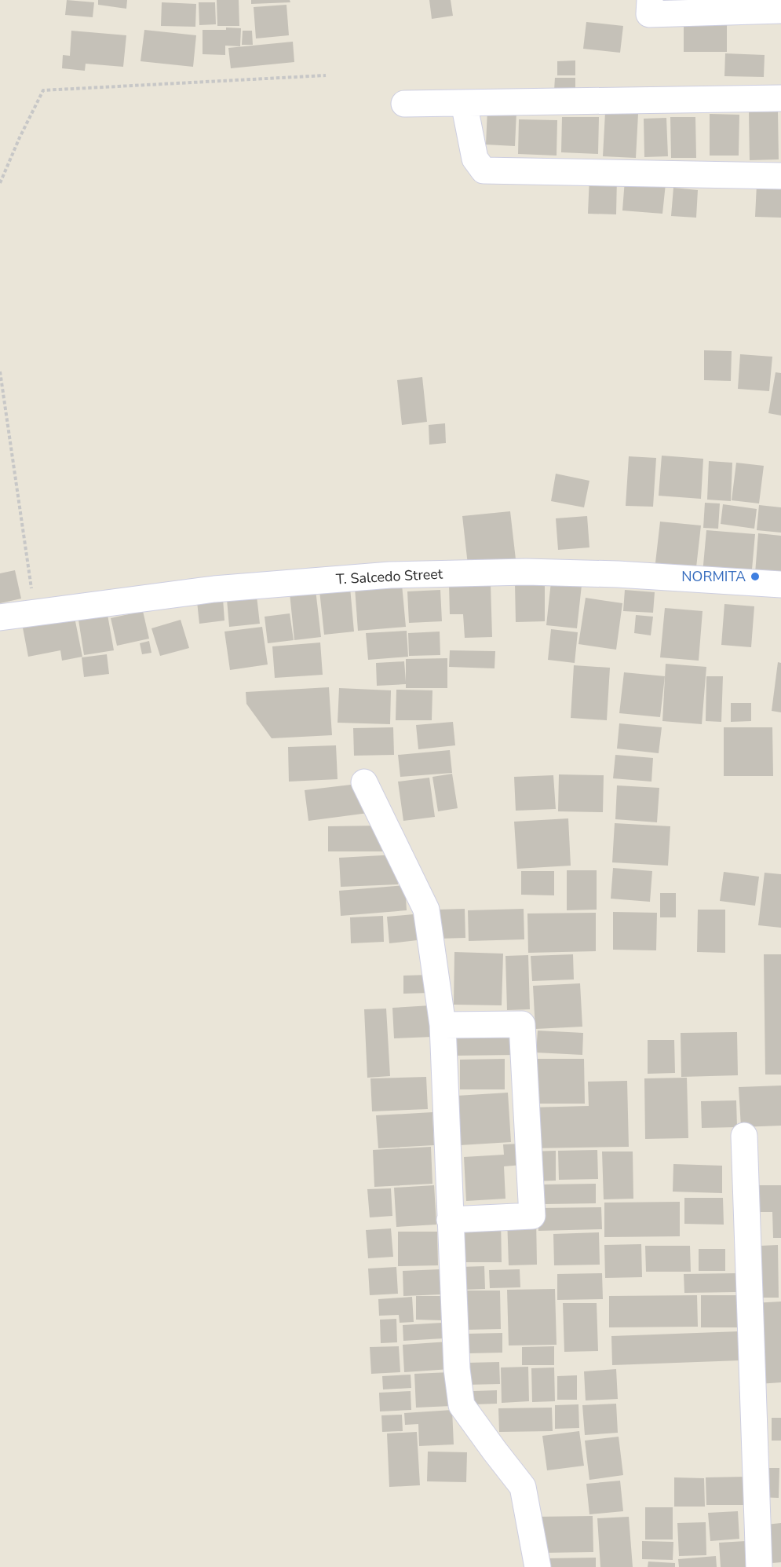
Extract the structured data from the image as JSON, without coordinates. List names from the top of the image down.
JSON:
{
  "streets": {
    "street": ["T. Salcedo Street"]
  },
  "places": ["NORMITA"]
}
